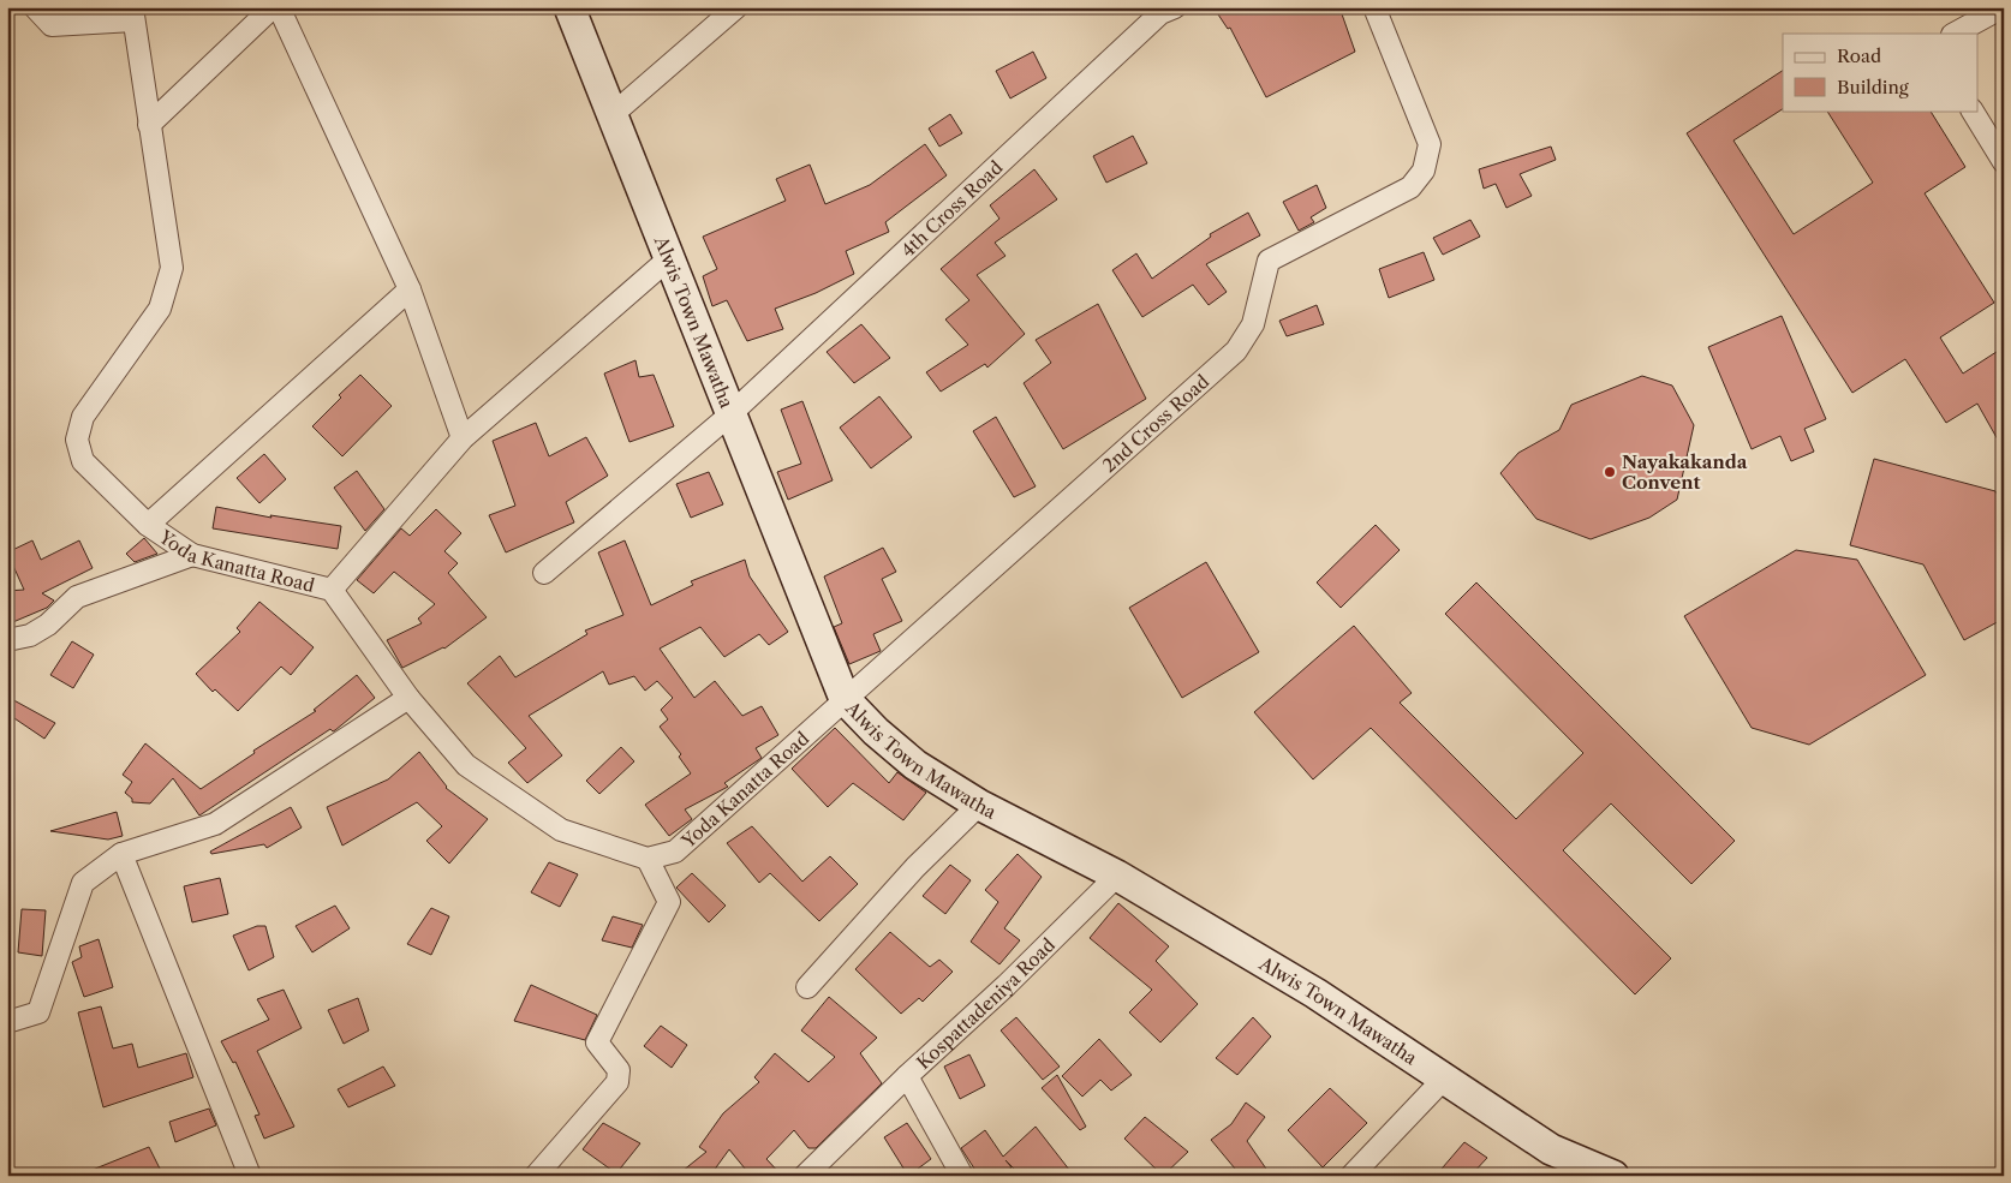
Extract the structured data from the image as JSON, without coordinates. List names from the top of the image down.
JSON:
{
  "streets": {
    "street": [
      "4th Cross Road",
      "Alwis Town Mawatha",
      "2nd Cross Road",
      "Yoda Kanatta Road",
      "Kospattadeniya Road"
    ]
  },
  "crossings": [
    ["4th Cross Road", "Alwis Town Mawatha"],
    ["Alwis Town Mawatha", "2nd Cross Road"],
    ["Alwis Town Mawatha", "Yoda Kanatta Road"],
    ["Alwis Town Mawatha", "Kospattadeniya Road"],
    ["2nd Cross Road", "Yoda Kanatta Road"]
  ],
  "places": ["Nayakakanda Convent"],
  "legend": ["Road", "Building"]
}
